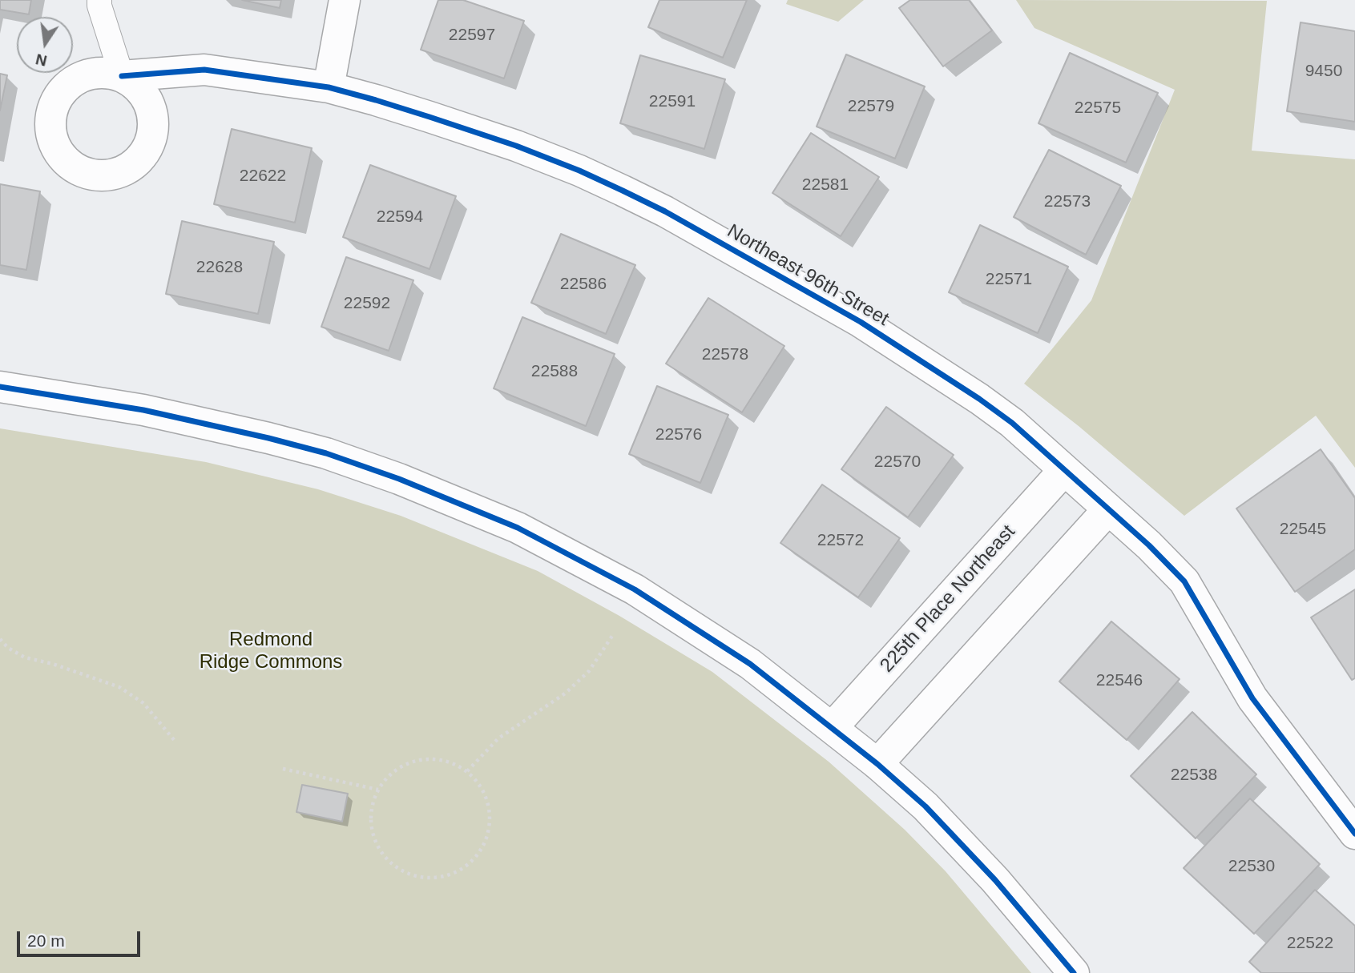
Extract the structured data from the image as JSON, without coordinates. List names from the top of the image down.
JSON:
{
  "streets": {
    "street": ["Northeast 96th Street", "225th Place Northeast"]
  },
  "crossings": [
    ["Northeast 96th Street", "225th Place Northeast"]
  ],
  "parks": ["Redmond Ridge Commons"],
  "house_numbers": [
    "22597",
    "9450",
    "22591",
    "22579",
    "22575",
    "22622",
    "22581",
    "22573",
    "22594",
    "22628",
    "22571",
    "22586",
    "22592",
    "22578",
    "22588",
    "22576",
    "22570",
    "22545",
    "22572",
    "22546",
    "22538",
    "22530",
    "22522"
  ],
  "scale_bar": "20 m",
  "north": "bottom"
}
